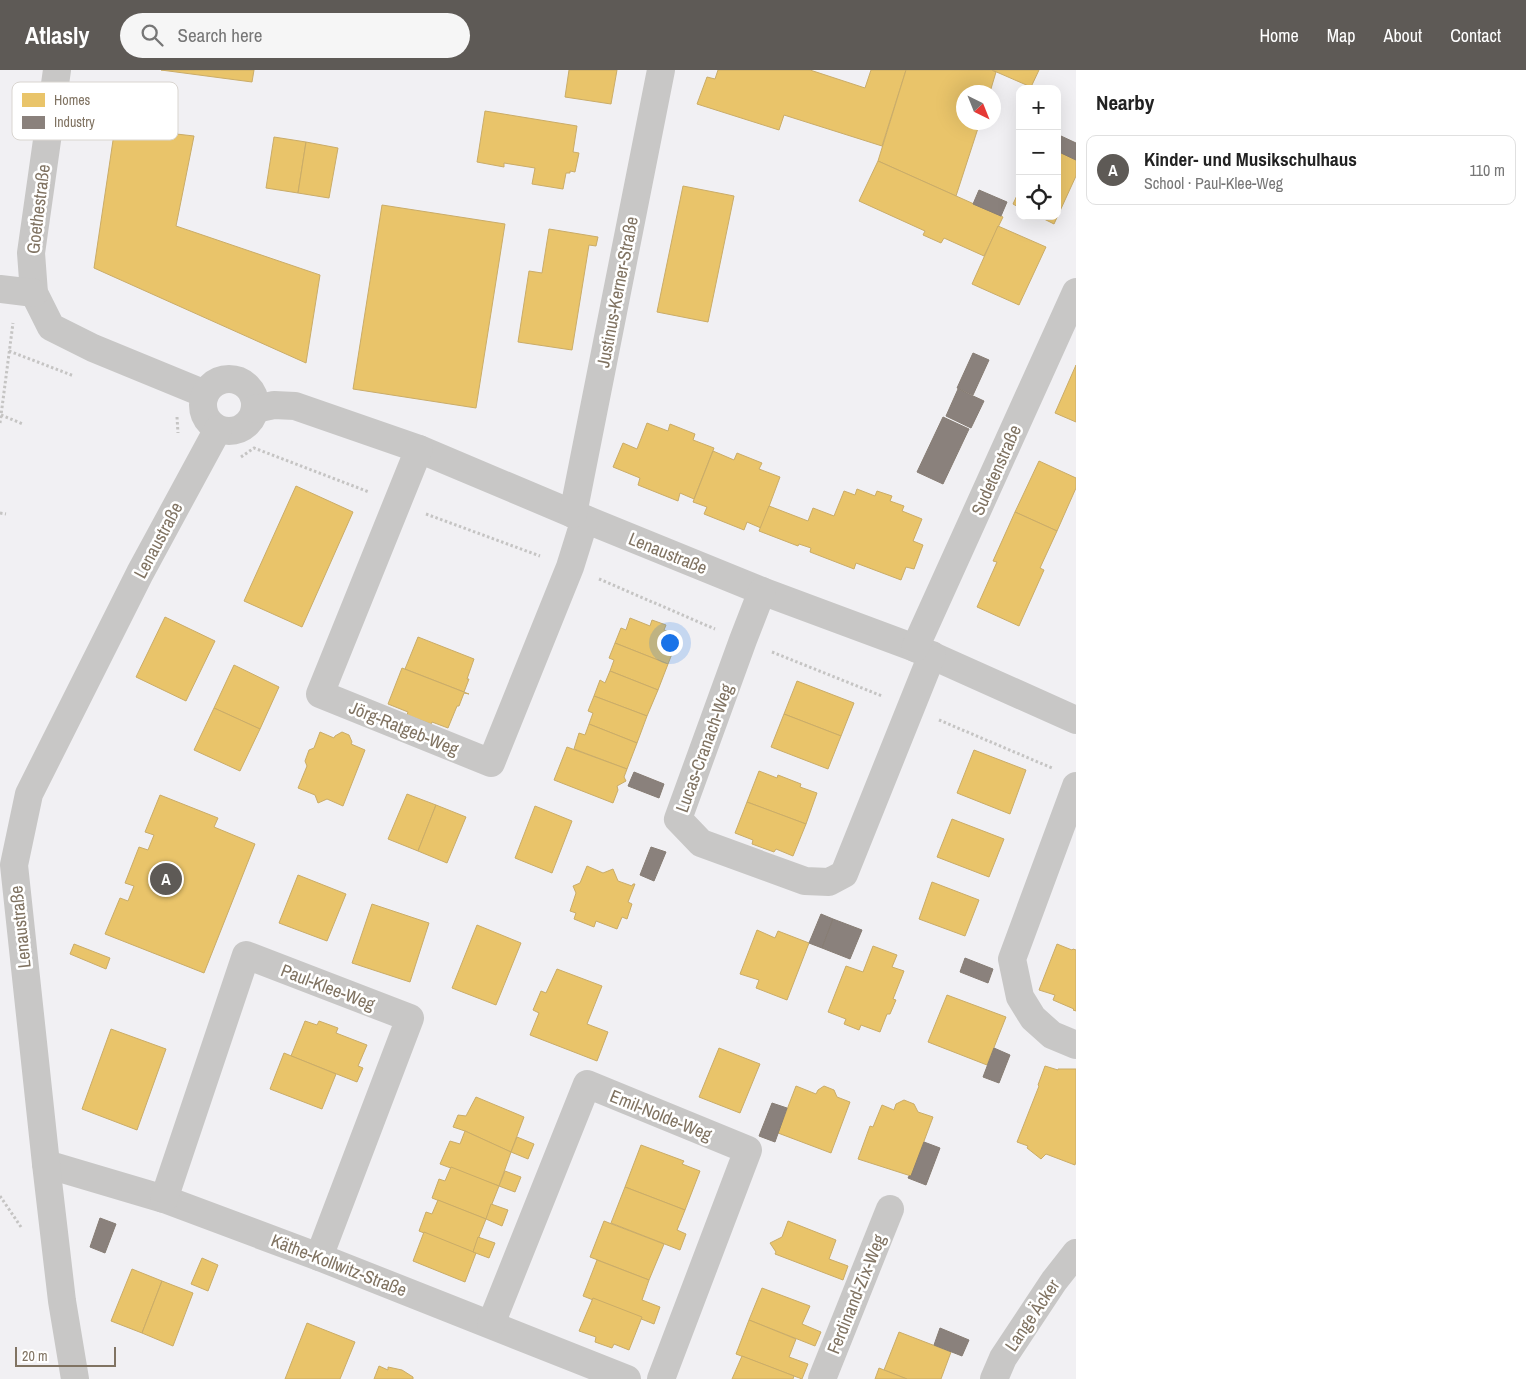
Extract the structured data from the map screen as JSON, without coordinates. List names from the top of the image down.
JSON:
{
  "streets": {
    "street": [
      "Goethestraße",
      "Justinus-Kerner-Straße",
      "Sudetenstraße",
      "Lenaustraße",
      "Jörg-Ratgeb-Weg",
      "Lucas-Cranach-Weg",
      "Paul-Klee-Weg",
      "Emil-Nolde-Weg",
      "Käthe-Kollwitz-Straße",
      "Ferdinand-Zix-Weg",
      "Lange Äcker"
    ]
  },
  "crossings": [
    ["Goethestraße", "Lenaustraße"],
    ["Justinus-Kerner-Straße", "Lenaustraße"],
    ["Justinus-Kerner-Straße", "Jörg-Ratgeb-Weg"],
    ["Sudetenstraße", "Lenaustraße"],
    ["Sudetenstraße", "Lucas-Cranach-Weg"],
    ["Lenaustraße", "Jörg-Ratgeb-Weg"],
    ["Lenaustraße", "Lucas-Cranach-Weg"],
    ["Lenaustraße", "Käthe-Kollwitz-Straße"],
    ["Paul-Klee-Weg", "Käthe-Kollwitz-Straße"],
    ["Emil-Nolde-Weg", "Käthe-Kollwitz-Straße"]
  ],
  "legend": ["Homes", "Industry"],
  "scale_bar": "20 m",
  "north": "bottom right",
  "page": {
    "header": "Atlasly",
    "search": "Search here",
    "nav": [
      "Home",
      "Map",
      "About",
      "Contact"
    ],
    "heading": "Nearby",
    "map_buttons": ["+", "−"],
    "list": [
      {
        "mark": "A",
        "name": "Kinder- und Musikschulhaus",
        "note": "School · Paul-Klee-Weg",
        "value": "110 m"
      }
    ],
    "pins": "A",
    "scale": "20 m"
  }
}
